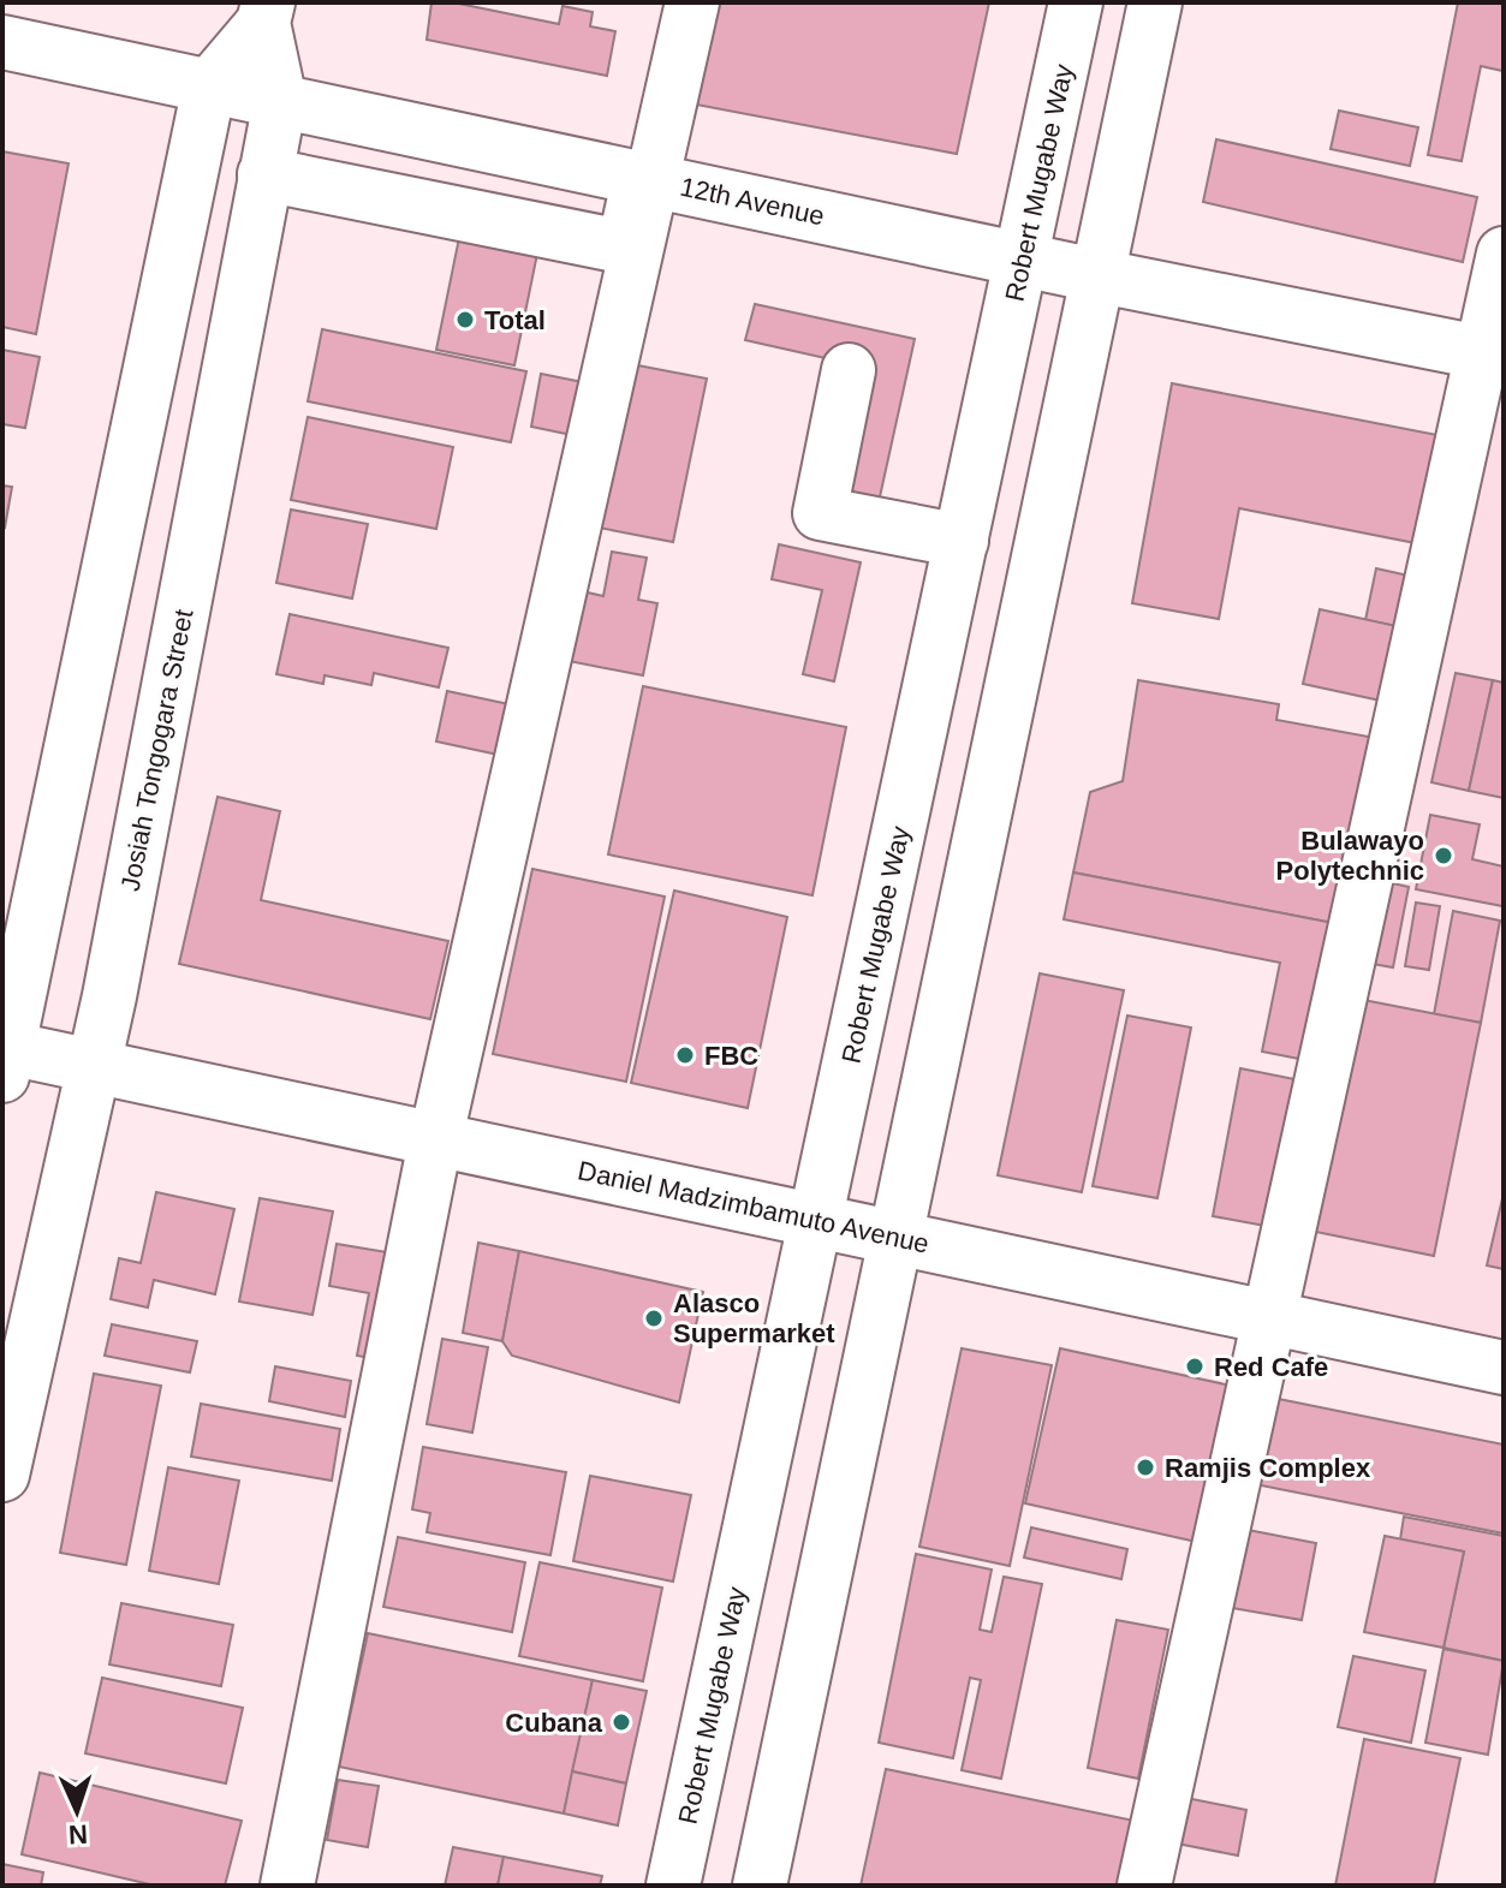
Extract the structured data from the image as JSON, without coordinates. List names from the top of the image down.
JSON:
{
  "streets": {
    "main road": [
      "Robert Mugabe Way",
      "12th Avenue",
      "Josiah Tongogara Street",
      "Daniel Madzimbamuto Avenue"
    ]
  },
  "crossings": [
    ["Robert Mugabe Way", "12th Avenue"],
    ["Robert Mugabe Way", "Daniel Madzimbamuto Avenue"],
    ["12th Avenue", "Josiah Tongogara Street"],
    ["Josiah Tongogara Street", "Daniel Madzimbamuto Avenue"]
  ],
  "places": [
    "Total",
    "Bulawayo Polytechnic",
    "FBC",
    "Alasco Supermarket",
    "Red Cafe",
    "Ramjis Complex",
    "Cubana"
  ],
  "north": "bottom"
}
